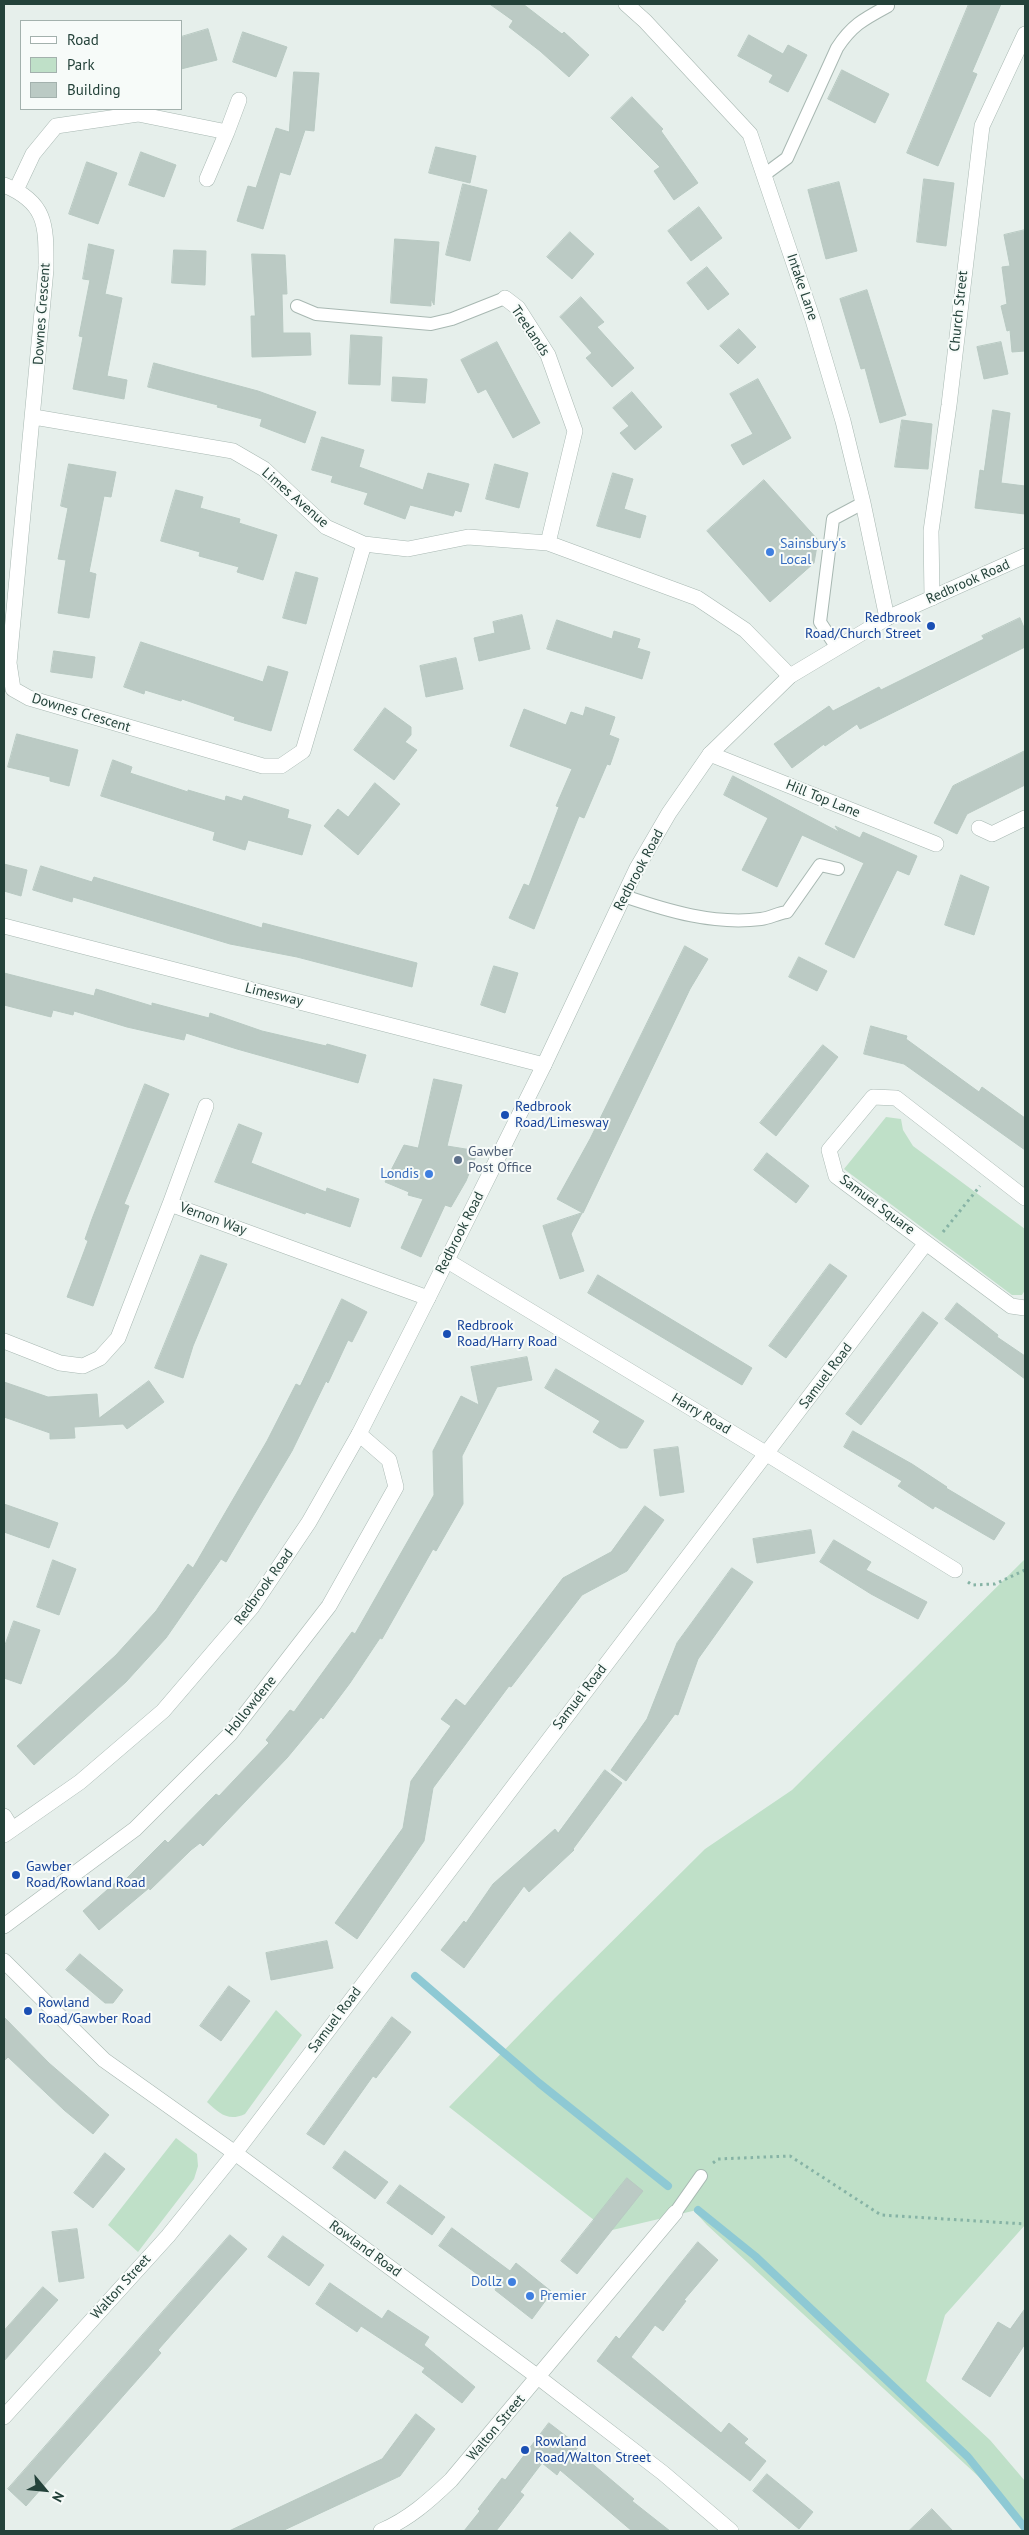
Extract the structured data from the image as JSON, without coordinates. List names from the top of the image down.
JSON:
{
  "streets": {
    "street": [
      "Intake Lane",
      "Church Street",
      "Downes Crescent",
      "Treelands",
      "Limes Avenue",
      "Redbrook Road",
      "Hill Top Lane",
      "Limesway",
      "Samuel Square",
      "Vernon Way",
      "Samuel Road",
      "Harry Road",
      "Hollowdene",
      "Rowland Road",
      "Walton Street"
    ]
  },
  "crossings": [
    ["Intake Lane", "Redbrook Road"],
    ["Church Street", "Redbrook Road"],
    ["Downes Crescent", "Limes Avenue"],
    ["Treelands", "Limes Avenue"],
    ["Limes Avenue", "Redbrook Road"],
    ["Redbrook Road", "Hill Top Lane"],
    ["Redbrook Road", "Limesway"],
    ["Redbrook Road", "Vernon Way"],
    ["Redbrook Road", "Harry Road"],
    ["Redbrook Road", "Hollowdene"],
    ["Samuel Square", "Samuel Road"],
    ["Samuel Road", "Harry Road"],
    ["Samuel Road", "Rowland Road"],
    ["Samuel Road", "Walton Street"],
    ["Rowland Road", "Walton Street"]
  ],
  "places": [
    "Sainsbury's Local",
    "Redbrook Road/Church Street",
    "Redbrook Road/Limesway",
    "Gawber Post Office",
    "Londis",
    "Redbrook Road/Harry Road",
    "Gawber Road/Rowland Road",
    "Rowland Road/Gawber Road",
    "Dollz",
    "Premier",
    "Rowland Road/Walton Street"
  ],
  "legend": ["Road", "Park", "Building"],
  "north": "bottom right"
}
